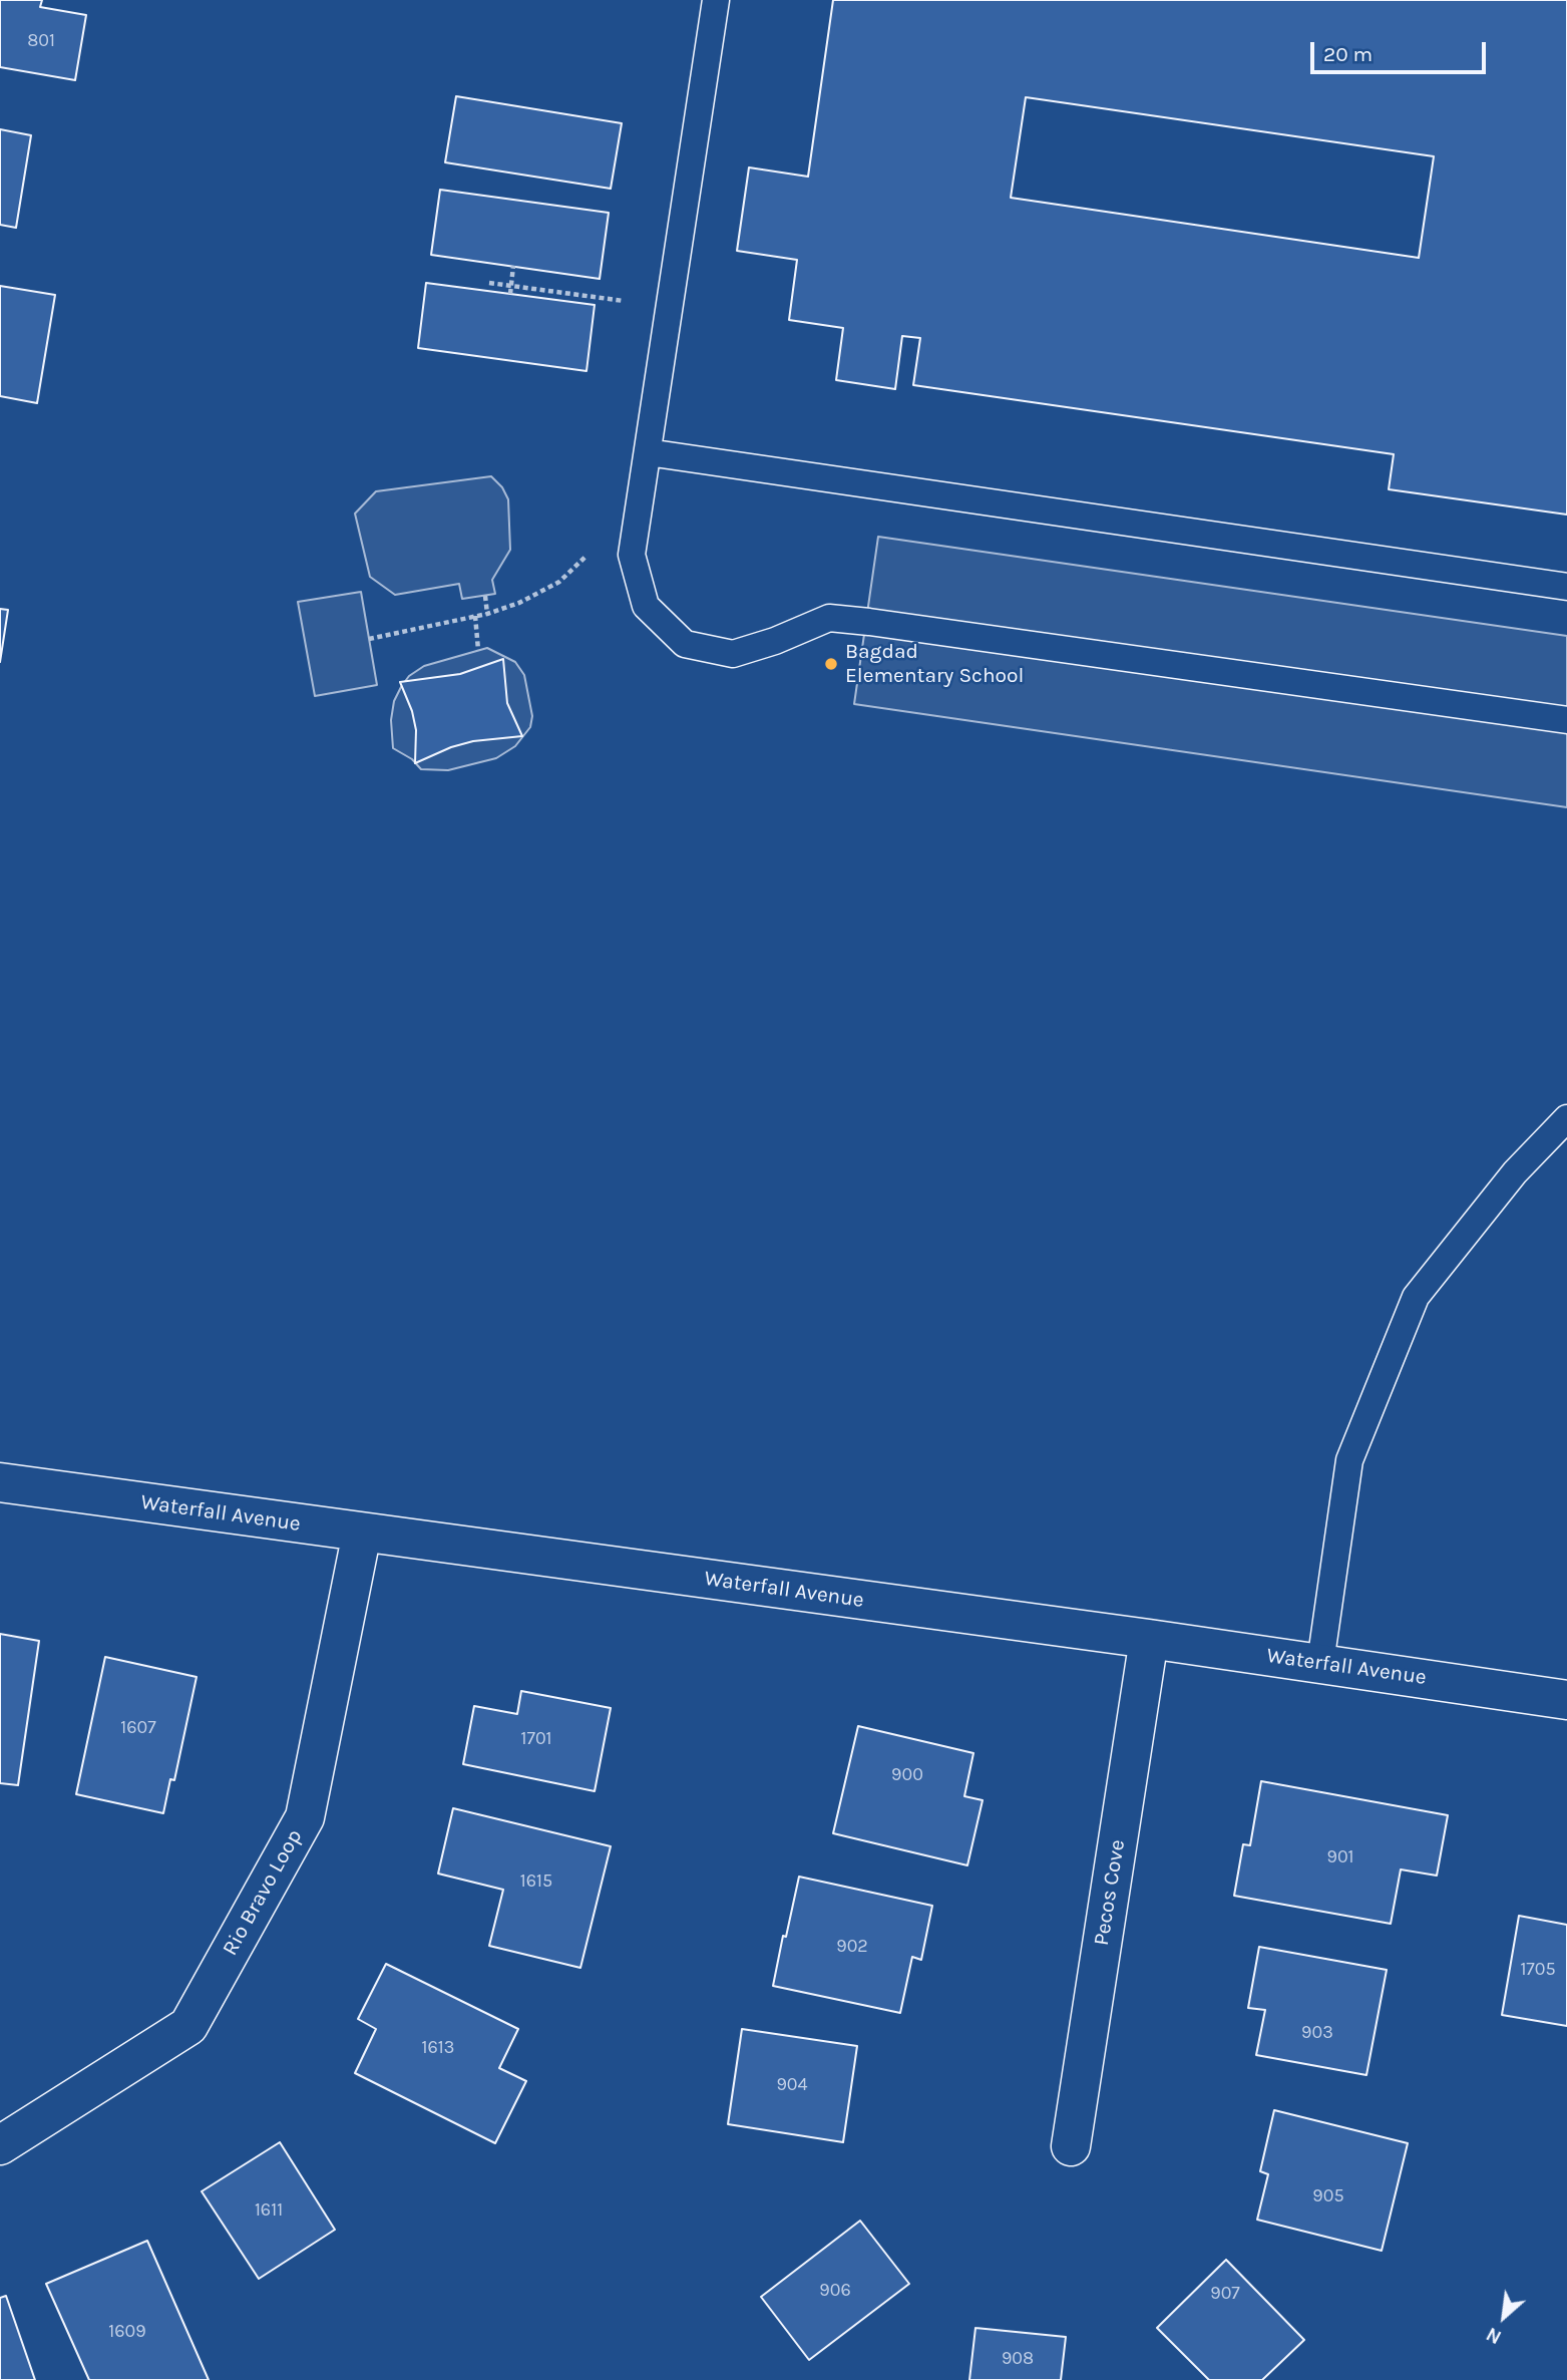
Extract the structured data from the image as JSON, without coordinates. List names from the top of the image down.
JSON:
{
  "streets": {
    "street": ["Waterfall Avenue", "Rio Bravo Loop", "Pecos Cove"]
  },
  "crossings": [
    ["Waterfall Avenue", "Rio Bravo Loop"],
    ["Waterfall Avenue", "Pecos Cove"]
  ],
  "places": ["Bagdad Elementary School"],
  "house_numbers": [
    "801",
    "1607",
    "1701",
    "900",
    "901",
    "1615",
    "902",
    "1705",
    "903",
    "1613",
    "904",
    "905",
    "1611",
    "906",
    "907",
    "1609",
    "908"
  ],
  "scale_bar": "20 m",
  "north": "bottom left"
}
